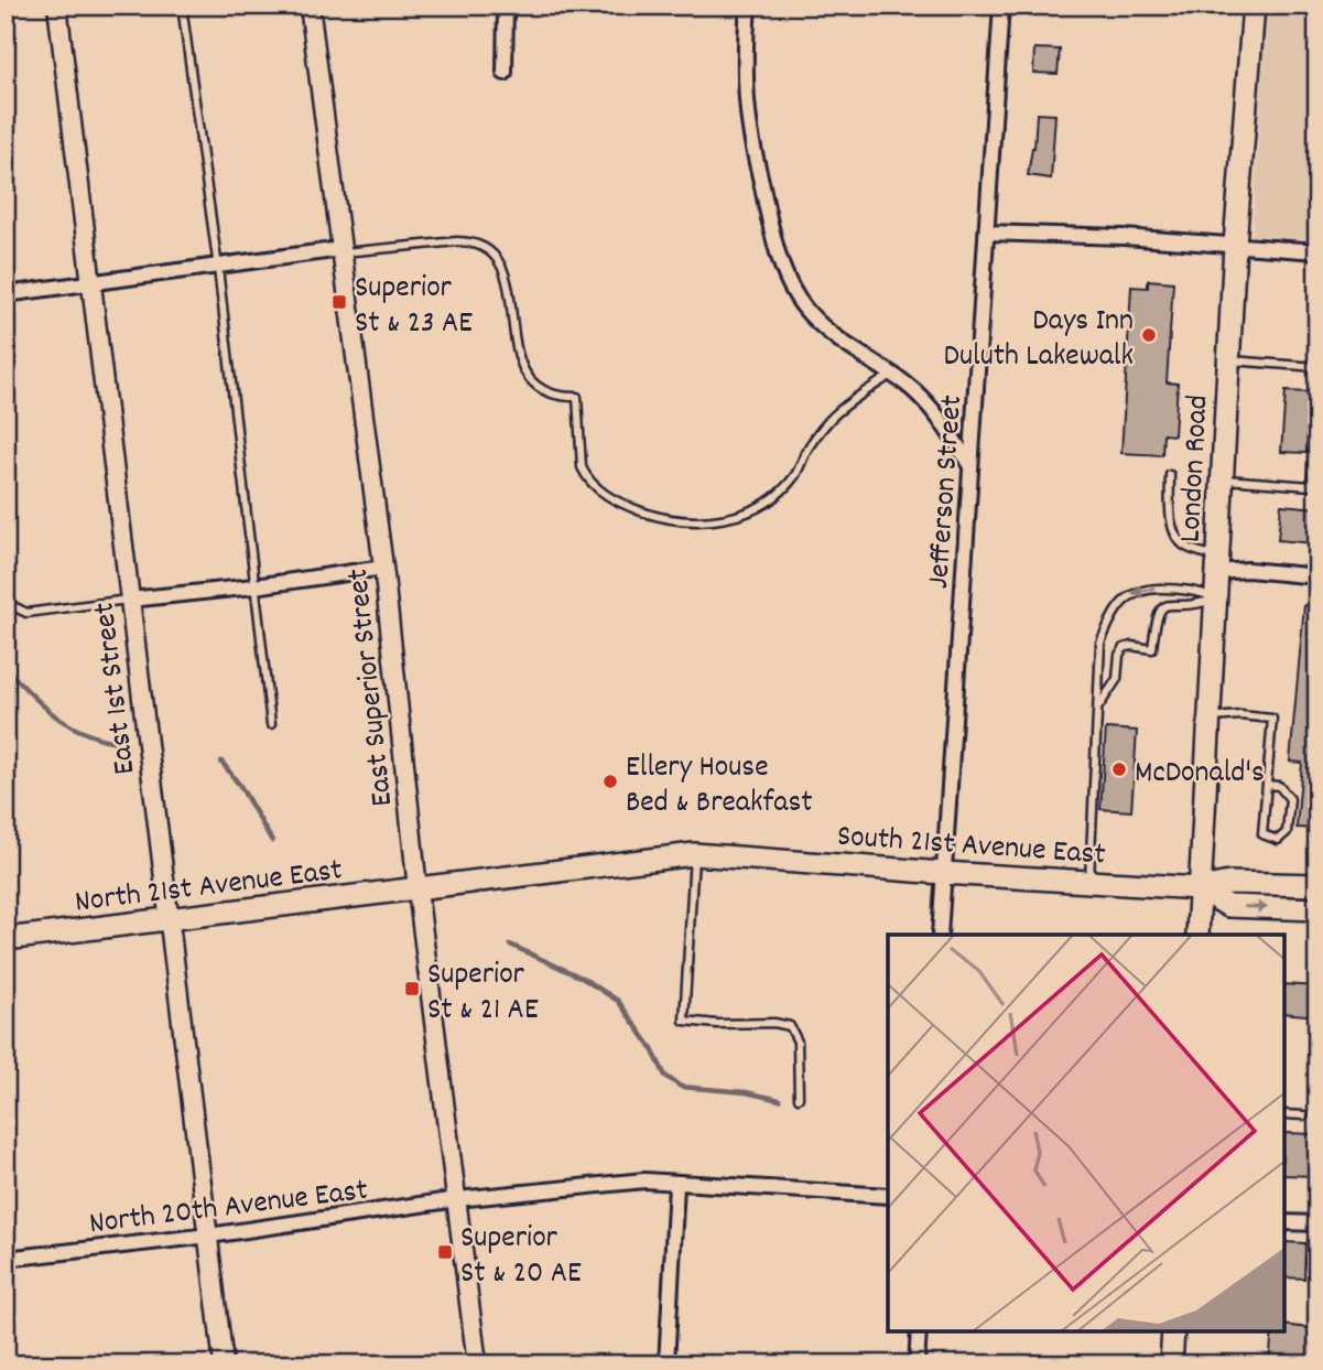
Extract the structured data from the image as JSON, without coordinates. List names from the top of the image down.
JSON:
{
  "streets": {
    "main road": ["London Road", "South 21st Avenue East", "North 21st Avenue East"],
    "street": [
      "Jefferson Street",
      "East Superior Street",
      "East 1st Street",
      "North 20th Avenue East"
    ]
  },
  "crossings": [
    ["London Road", "South 21st Avenue East"],
    ["Jefferson Street", "South 21st Avenue East"],
    ["East Superior Street", "South 21st Avenue East"],
    ["East Superior Street", "North 21st Avenue East"],
    ["East Superior Street", "North 20th Avenue East"],
    ["East 1st Street", "North 21st Avenue East"],
    ["East 1st Street", "North 20th Avenue East"],
    ["South 21st Avenue East", "North 21st Avenue East"]
  ],
  "places": {
    "transit": ["Superior St & 23 AE", "Superior St & 21 AE", "Superior St & 20 AE"],
    "other": ["Days Inn Duluth Lakewalk", "McDonald's", "Ellery House Bed & Breakfast"]
  }
}
